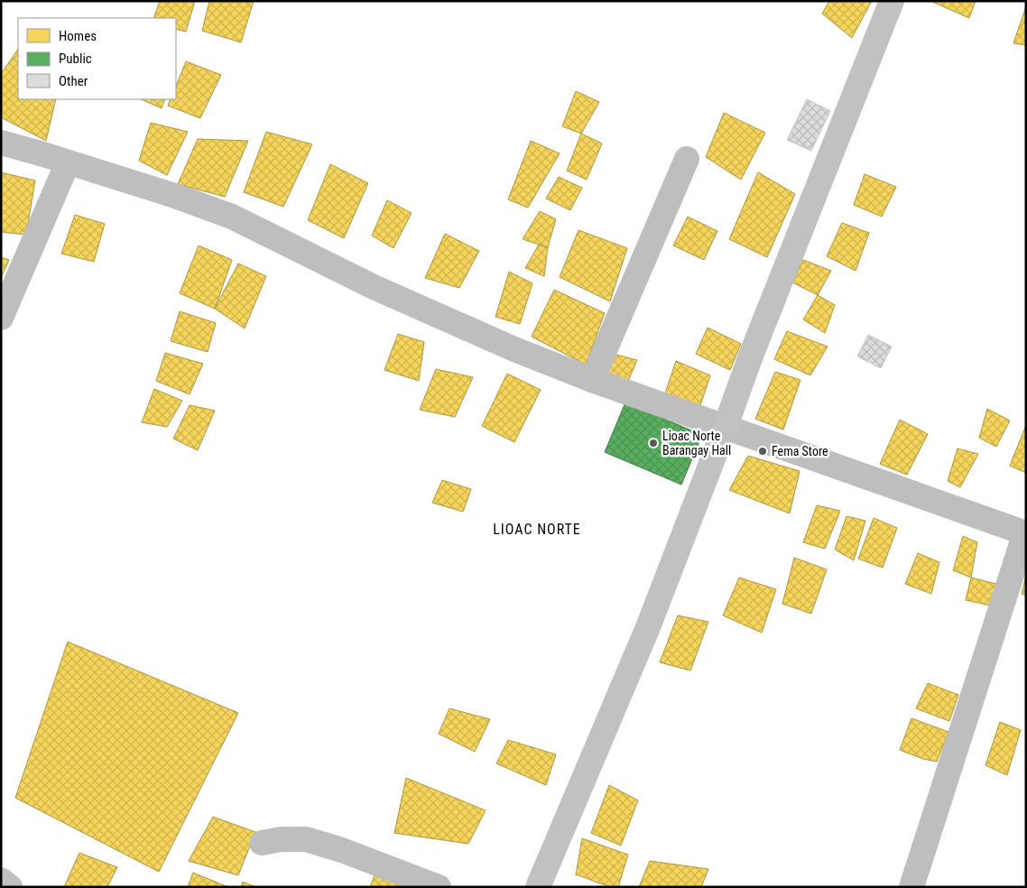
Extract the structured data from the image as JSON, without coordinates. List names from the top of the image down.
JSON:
{
  "districts": ["LIOAC NORTE"],
  "places": ["Lioac Norte Barangay Hall", "Fema Store"],
  "legend": ["Homes", "Public", "Other"]
}
